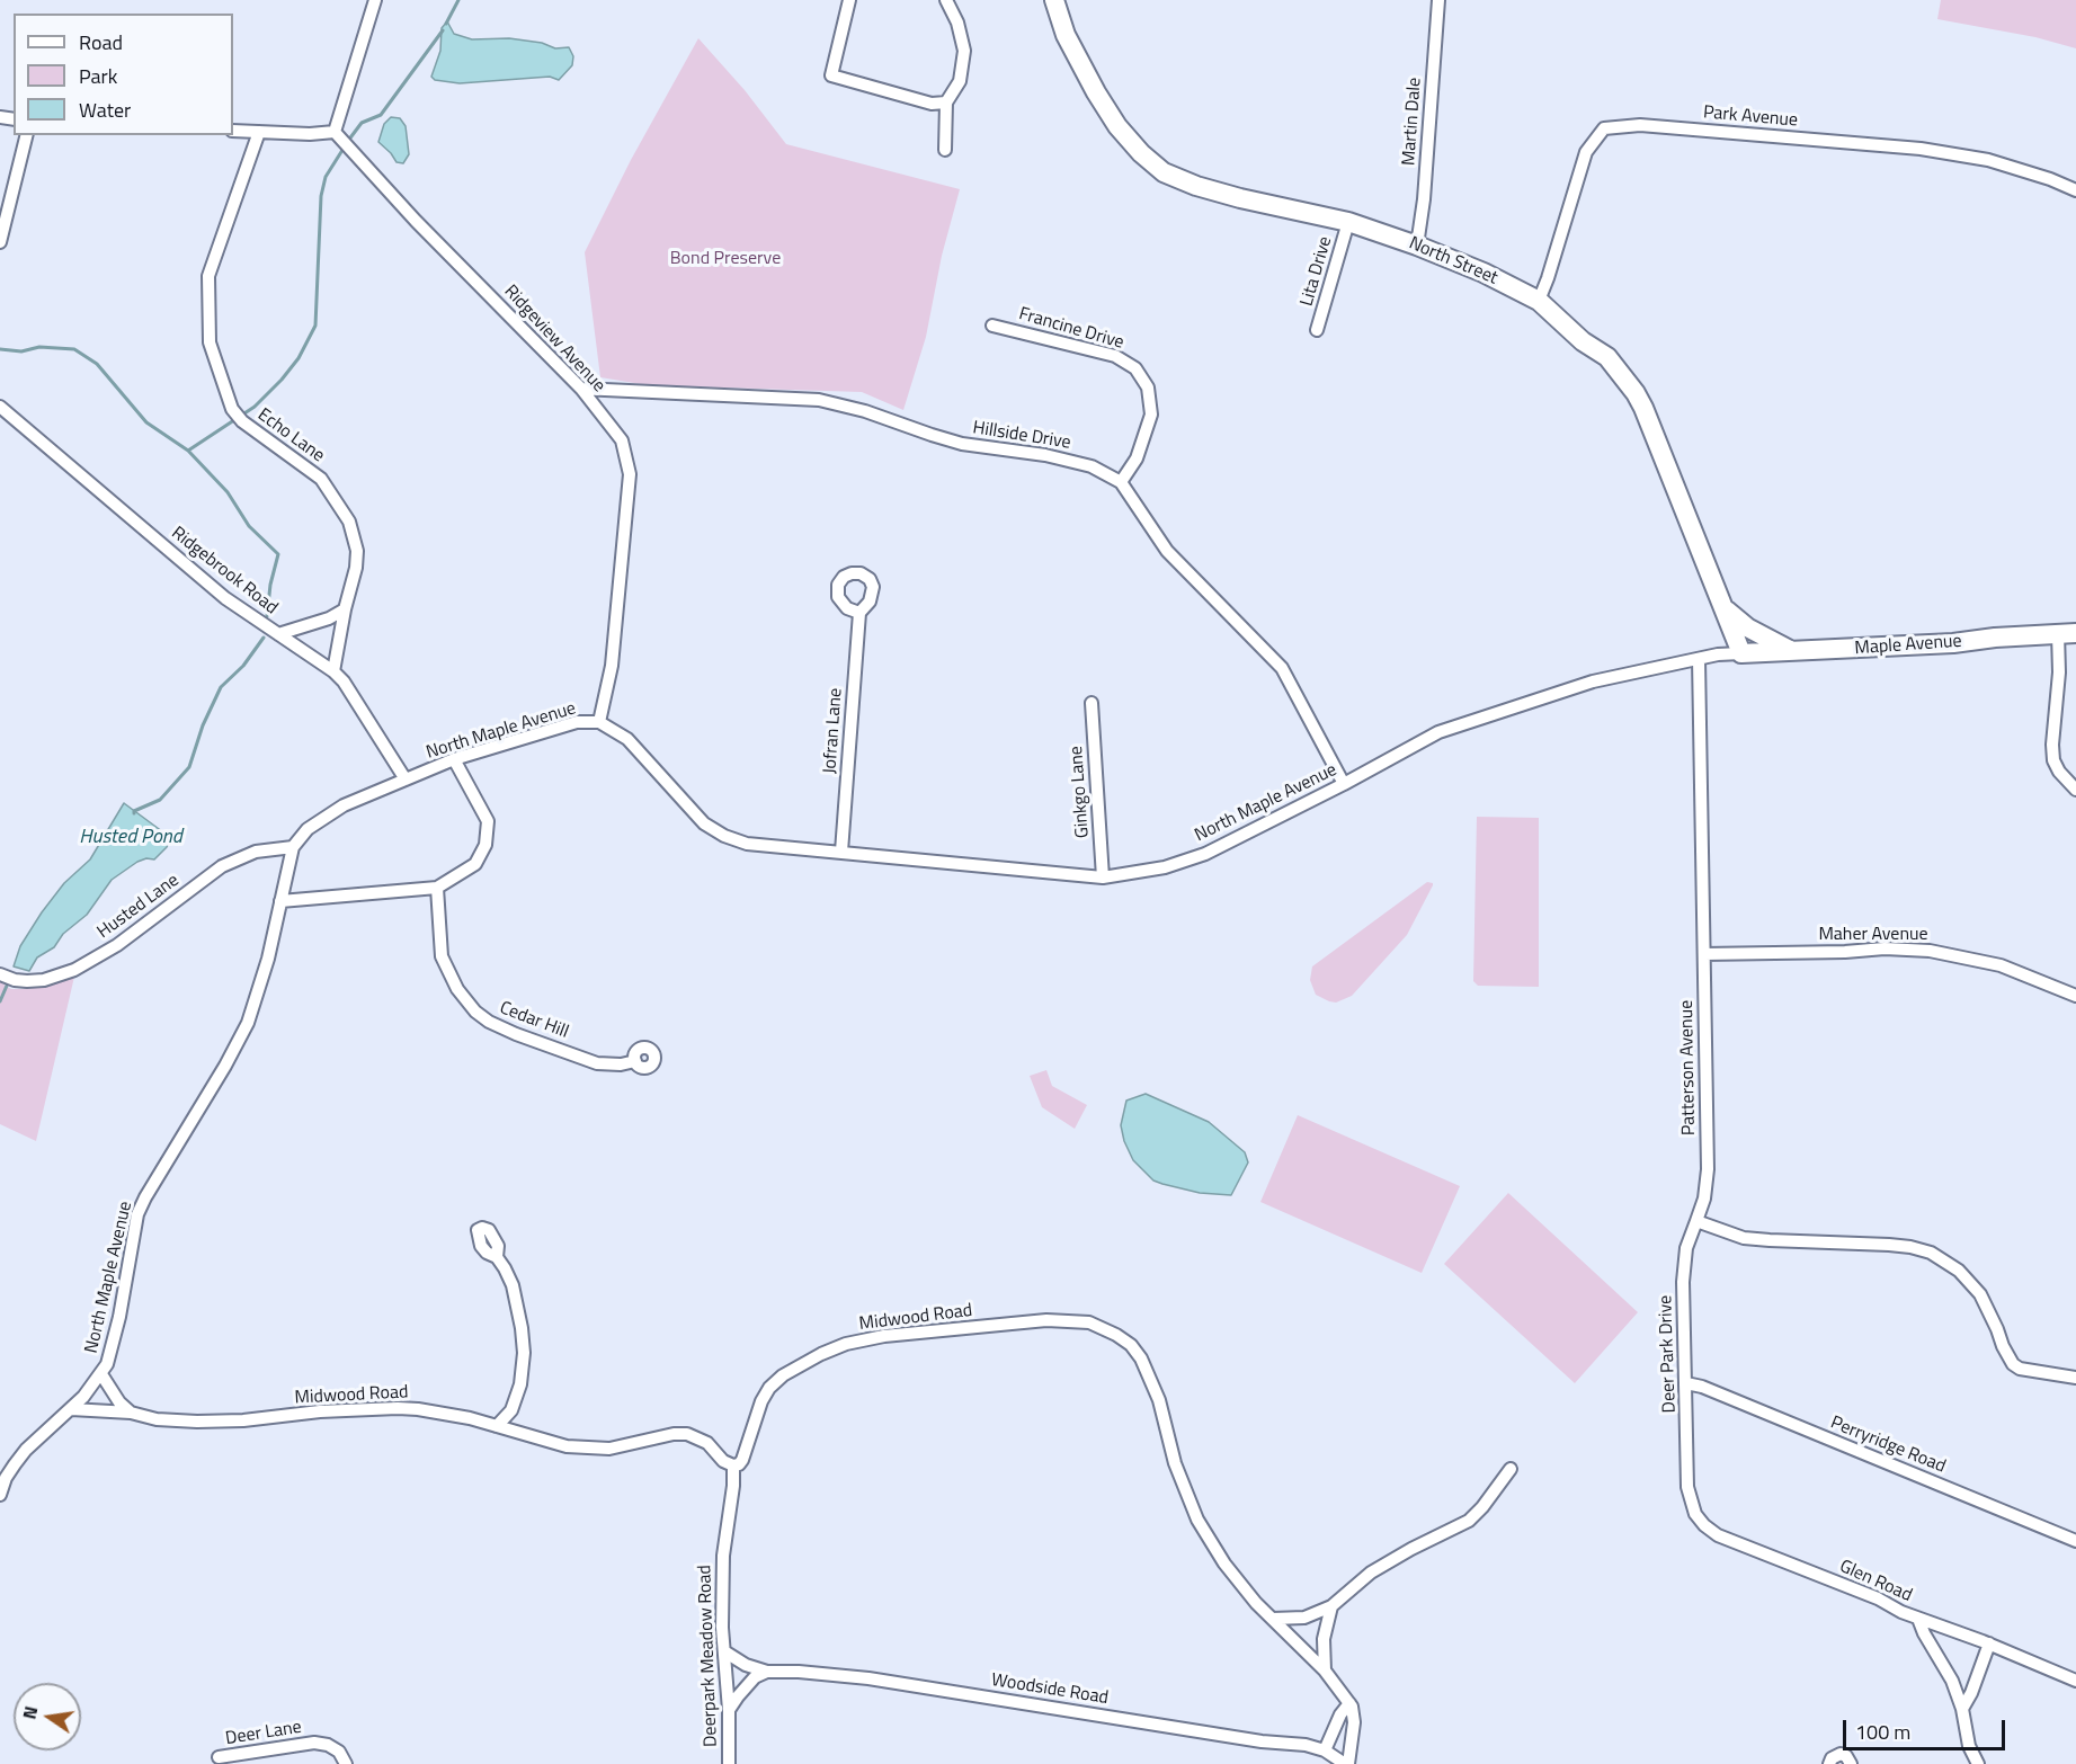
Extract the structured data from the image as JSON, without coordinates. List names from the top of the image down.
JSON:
{
  "streets": {
    "main road": ["North Street", "Maple Avenue"],
    "street": [
      "Park Avenue",
      "Martin Dale",
      "Lita Drive",
      "Francine Drive",
      "Ridgeview Avenue",
      "Echo Lane",
      "Hillside Drive",
      "Ridgebrook Road",
      "North Maple Avenue",
      "Jofran Lane",
      "Ginkgo Lane",
      "Husted Lane",
      "Maher Avenue",
      "Cedar Hill",
      "Patterson Avenue",
      "Midwood Road",
      "Deer Park Drive",
      "Perryridge Road",
      "Glen Road",
      "Deerpark Meadow Road",
      "Woodside Road",
      "Deer Lane"
    ]
  },
  "crossings": [
    ["Park Avenue", "North Street"],
    ["Martin Dale", "North Street"],
    ["North Street", "Lita Drive"],
    ["North Street", "Maple Avenue"],
    ["North Street", "North Maple Avenue"],
    ["Francine Drive", "Hillside Drive"],
    ["Ridgeview Avenue", "Hillside Drive"],
    ["Ridgeview Avenue", "North Maple Avenue"],
    ["Echo Lane", "Ridgebrook Road"],
    ["Hillside Drive", "North Maple Avenue"],
    ["Ridgebrook Road", "North Maple Avenue"],
    ["Maple Avenue", "North Maple Avenue"],
    ["North Maple Avenue", "Jofran Lane"],
    ["North Maple Avenue", "Ginkgo Lane"],
    ["North Maple Avenue", "Husted Lane"],
    ["North Maple Avenue", "Patterson Avenue"],
    ["North Maple Avenue", "Midwood Road"],
    ["Maher Avenue", "Patterson Avenue"],
    ["Patterson Avenue", "Deer Park Drive"],
    ["Midwood Road", "Deerpark Meadow Road"],
    ["Deer Park Drive", "Perryridge Road"],
    ["Deer Park Drive", "Glen Road"],
    ["Deerpark Meadow Road", "Woodside Road"]
  ],
  "water": ["Husted Pond"],
  "parks": ["Bond Preserve"],
  "legend": ["Road", "Park", "Water"],
  "scale_bar": "100 m",
  "north": "left"
}
